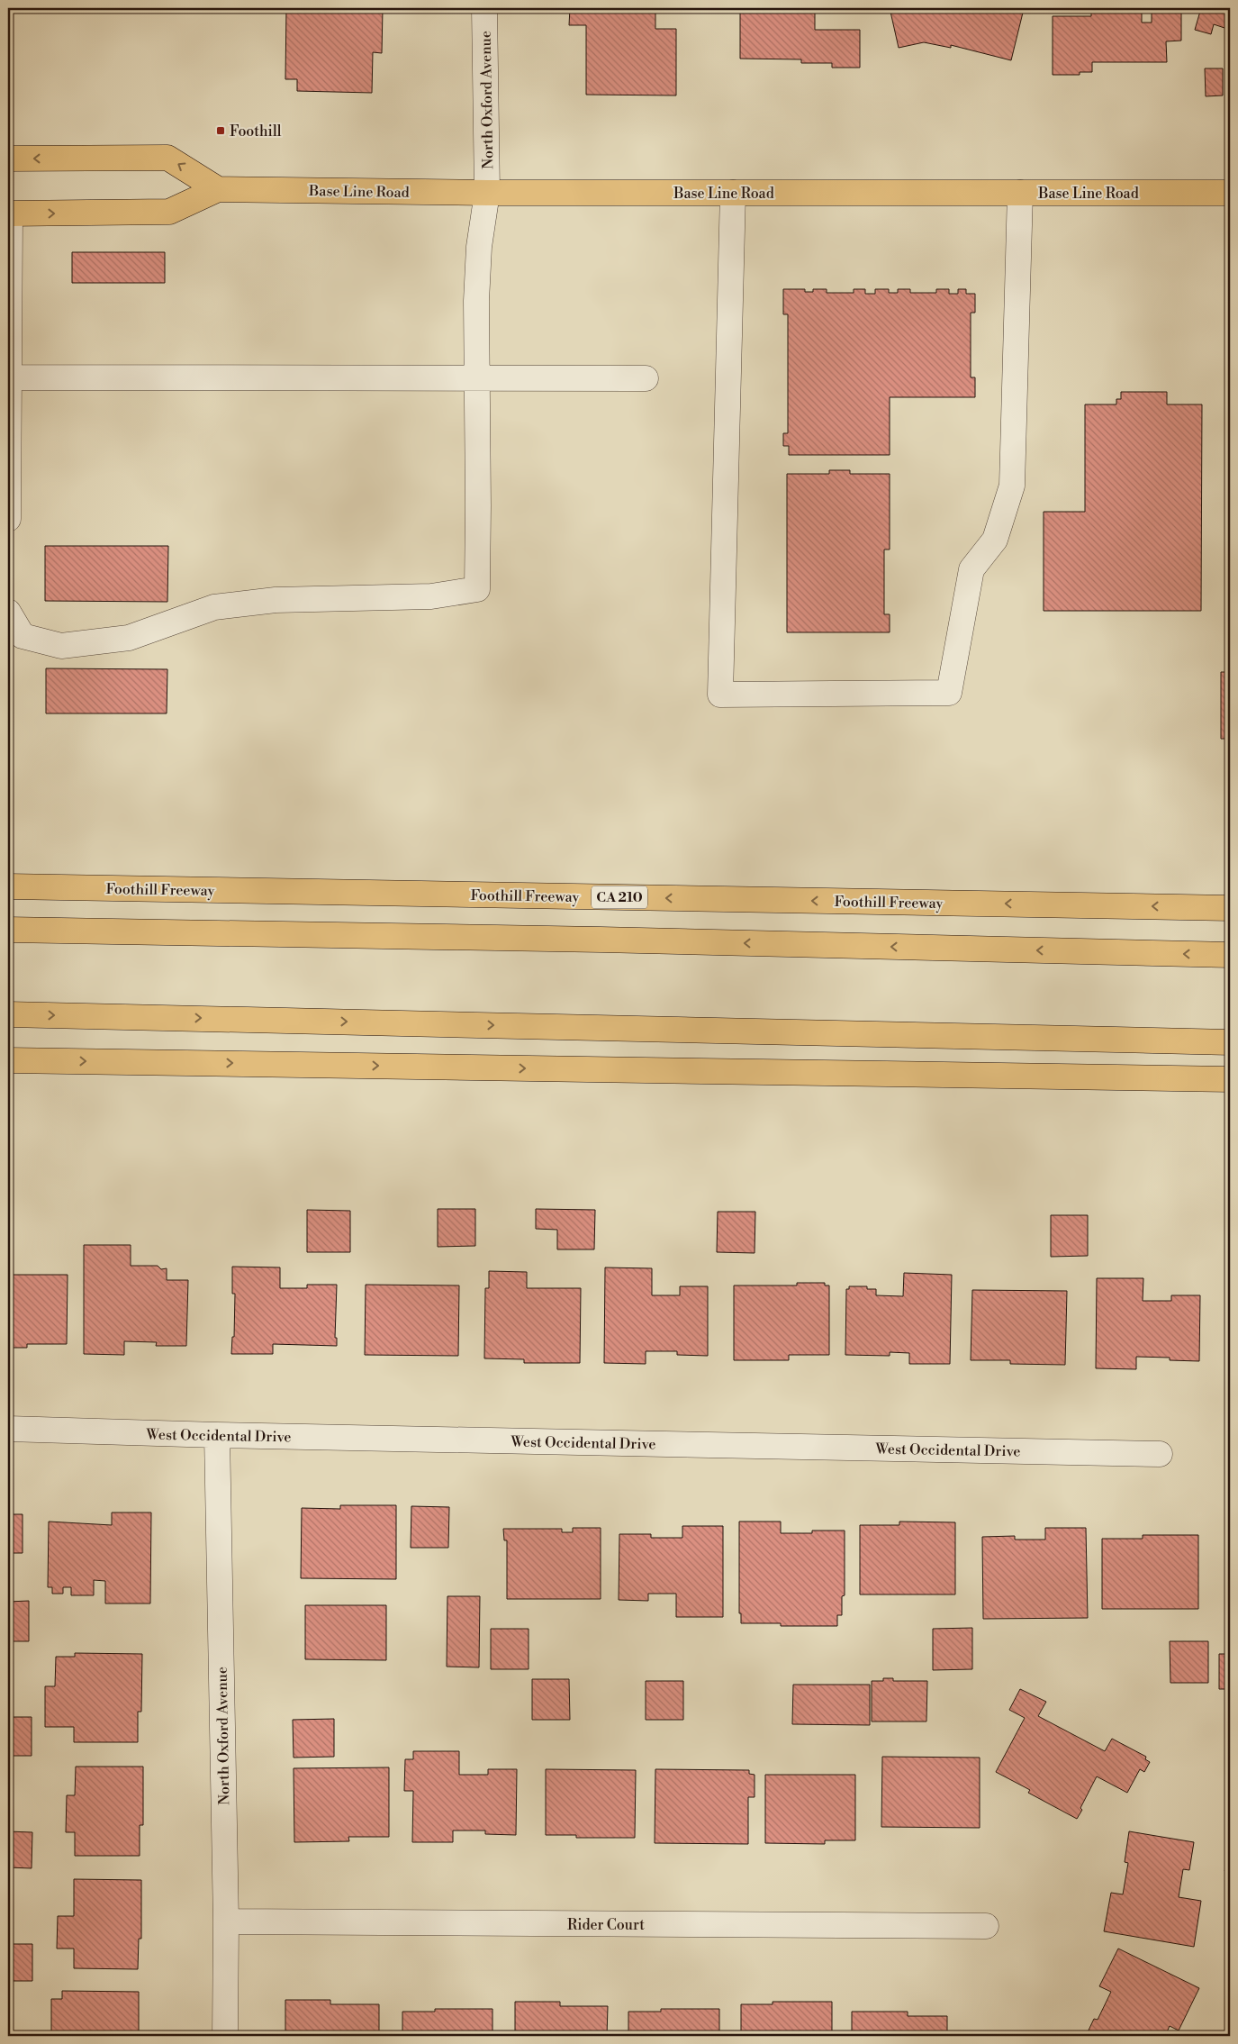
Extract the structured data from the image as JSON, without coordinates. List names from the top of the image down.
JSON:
{
  "streets": {
    "main road": ["Base Line Road", "Foothill Freeway", "CA 210"],
    "street": ["North Oxford Avenue", "West Occidental Drive", "Rider Court"]
  },
  "crossings": [
    ["North Oxford Avenue", "Base Line Road"],
    ["North Oxford Avenue", "West Occidental Drive"],
    ["North Oxford Avenue", "Rider Court"]
  ],
  "places": {
    "transit": ["Foothill"]
  }
}
